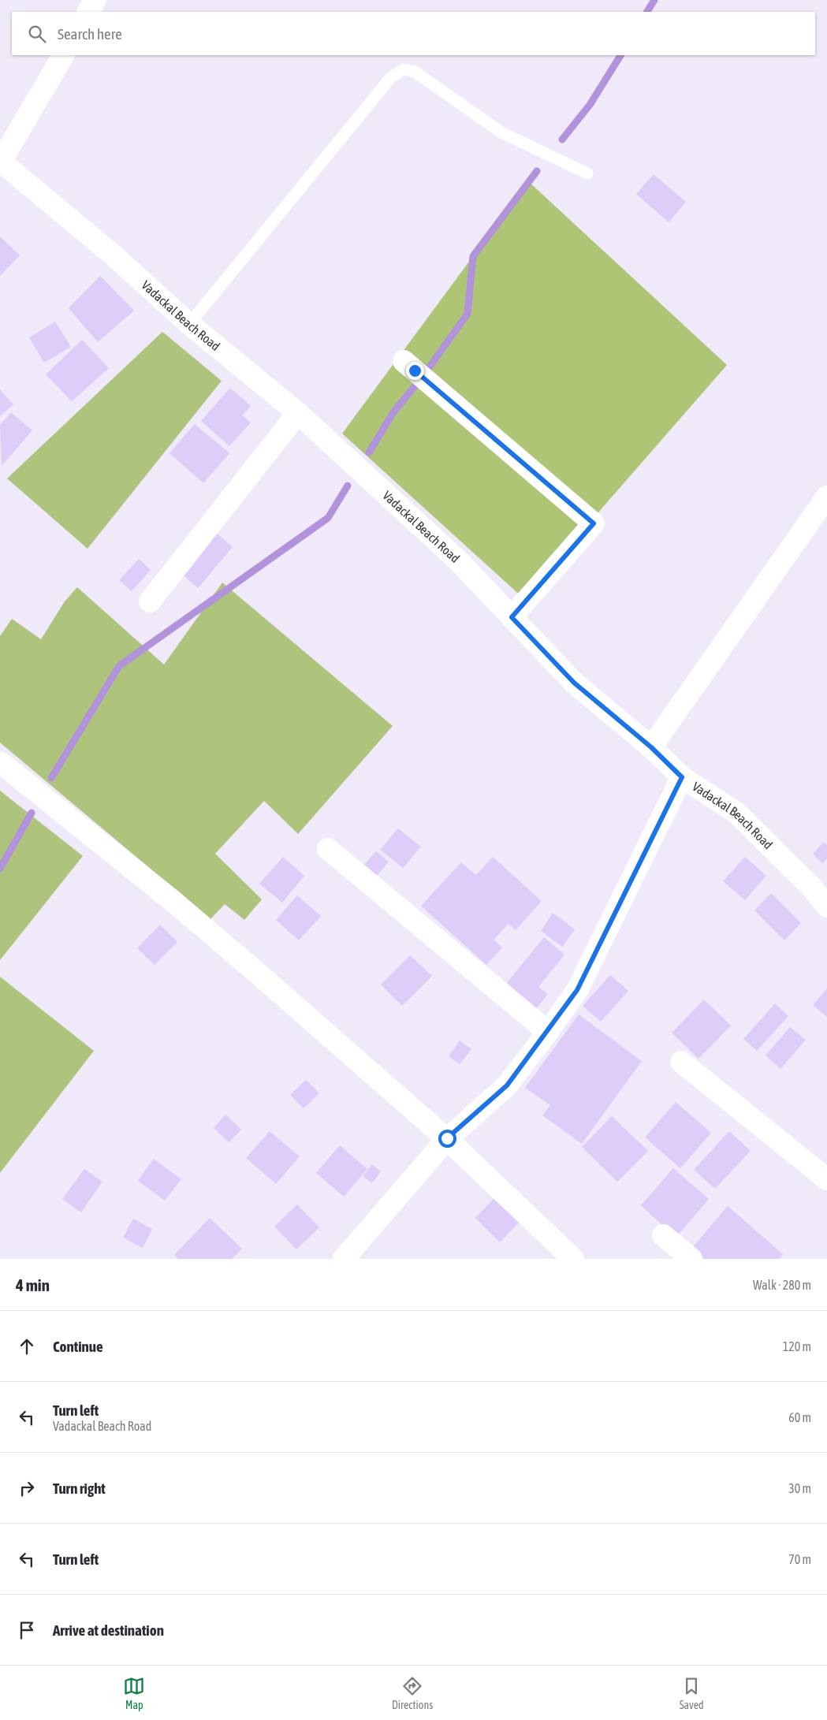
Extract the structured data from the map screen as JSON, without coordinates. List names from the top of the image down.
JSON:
{
  "streets": {
    "street": ["Vadackal Beach Road"]
  },
  "page": {
    "search": "Search here",
    "heading": ["4 min", "Walk · 280 m"],
    "list": [
      ["Continue", "120 m"],
      ["Turn left", "Vadackal Beach Road", "60 m"],
      ["Turn right", "30 m"],
      ["Turn left", "70 m"],
      "Arrive at destination"
    ],
    "nav": ["Map", "Directions", "Saved"]
  }
}
